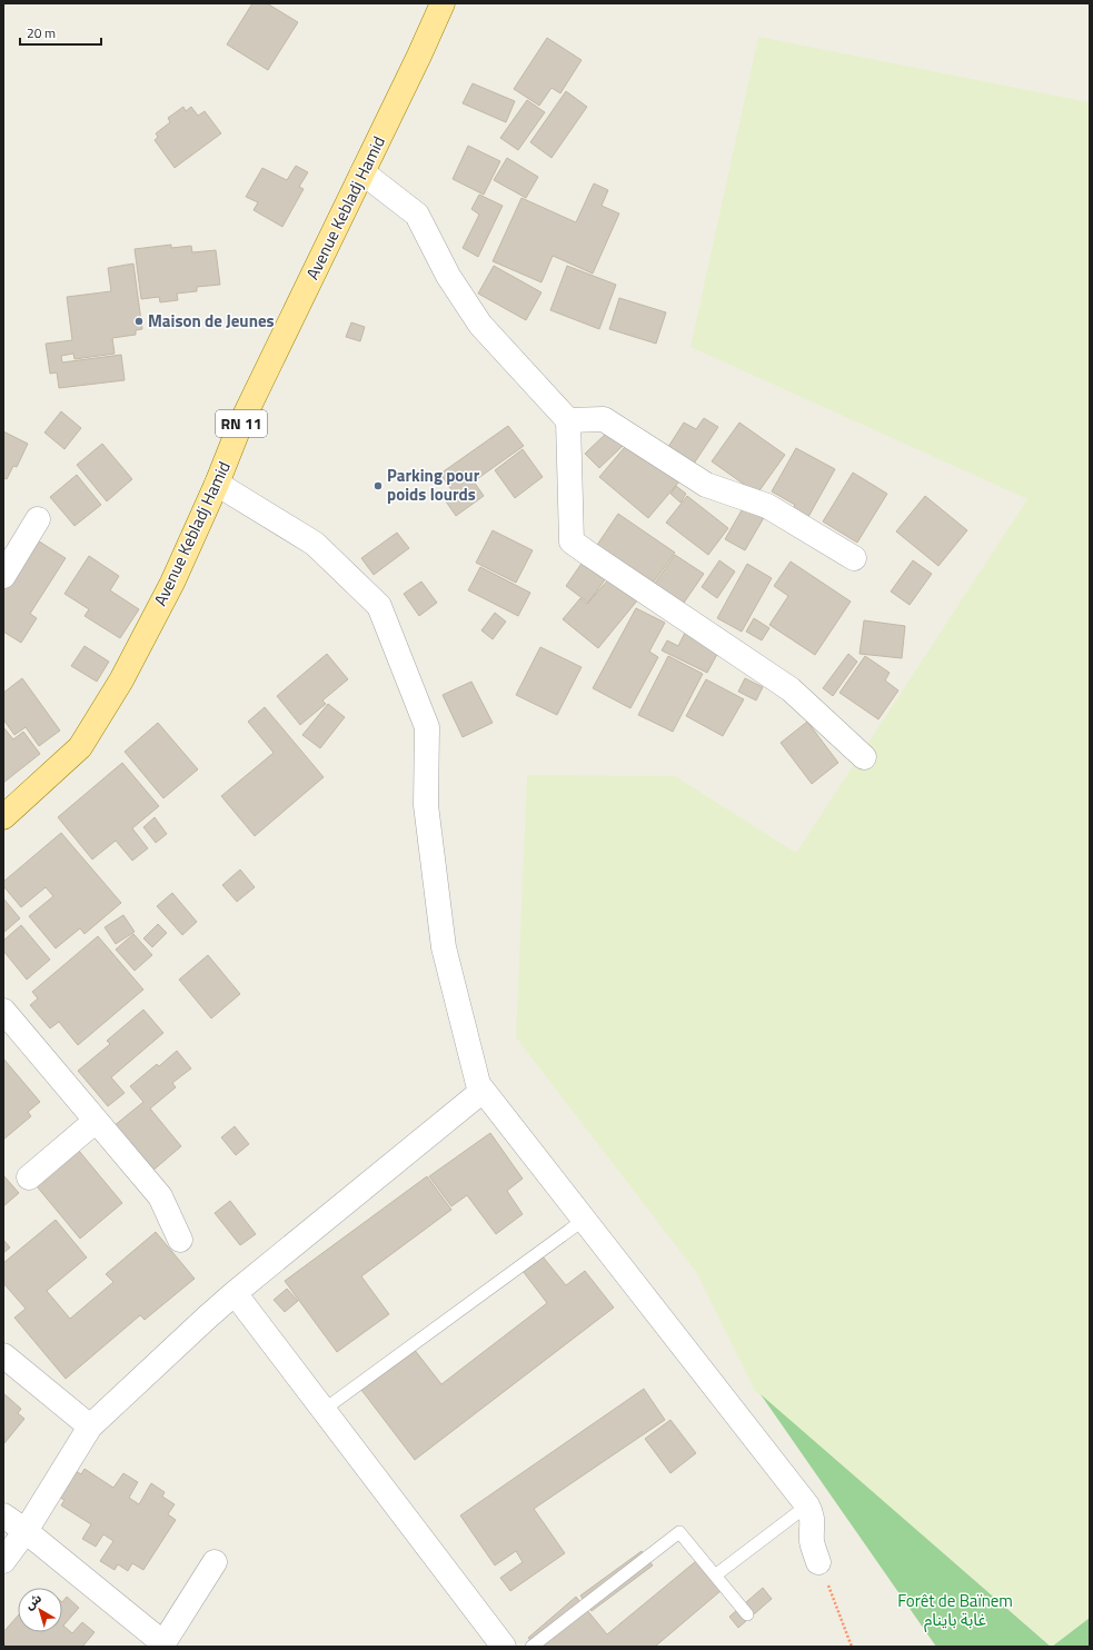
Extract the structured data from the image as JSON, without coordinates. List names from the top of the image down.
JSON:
{
  "streets": {
    "main road": ["Avenue Kebladj Hamid", "RN 11"]
  },
  "parks": ["Forêt de Baïnem غابة باينام"],
  "places": ["Maison de Jeunes", "Parking pour poids lourds"],
  "scale_bar": "20 m",
  "north": "top left"
}
